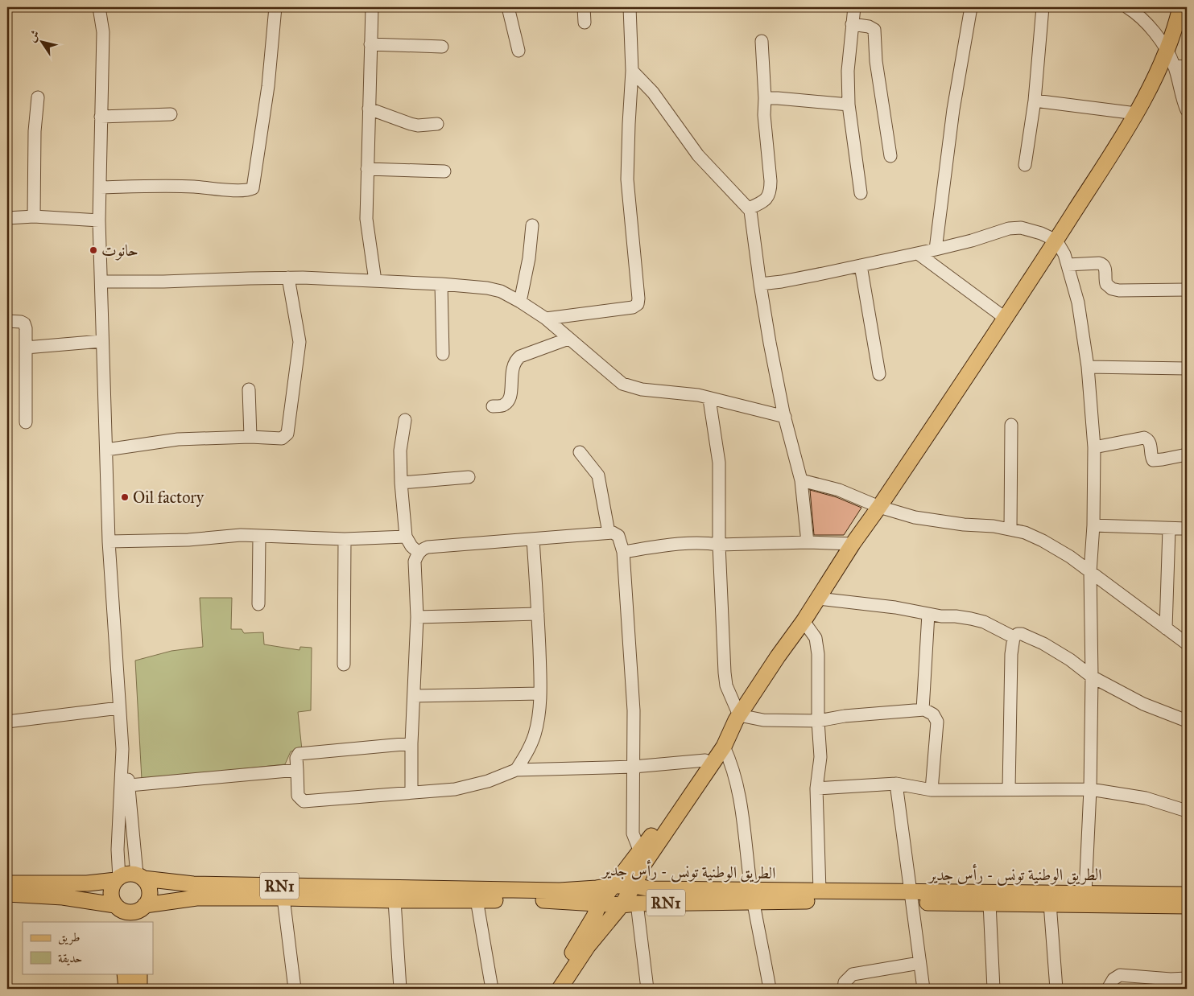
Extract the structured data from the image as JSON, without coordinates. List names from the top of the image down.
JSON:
{
  "streets": {
    "main road": ["الطريق الوطنية تونس - رأس جدير", "RN1"]
  },
  "crossings": [
    ["الطريق الوطنية تونس - رأس جدير", "RN1"]
  ],
  "places": ["حانوت", "Oil factory"],
  "legend": ["طريق", "حديقة"],
  "north": "top left"
}
